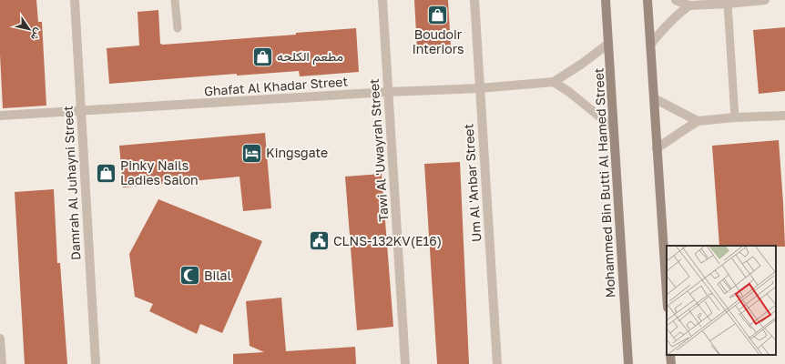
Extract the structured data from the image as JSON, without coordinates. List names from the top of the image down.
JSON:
{
  "streets": {
    "street": [
      "Ghafat Al Khadar Street",
      "Tawi Al 'Uwayrah Street",
      "Damrah Al Juhayni Street",
      "Um Al 'Anbar Street",
      "Mohammed Bin Butti Al Hamed Street"
    ]
  },
  "crossings": [
    ["Ghafat Al Khadar Street", "Tawi Al 'Uwayrah Street"],
    ["Ghafat Al Khadar Street", "Damrah Al Juhayni Street"],
    ["Ghafat Al Khadar Street", "Um Al 'Anbar Street"],
    ["Ghafat Al Khadar Street", "Mohammed Bin Butti Al Hamed Street"]
  ],
  "places": {
    "shop": ["Boudoir Interiors", "مطعم الكلحه", "Pinky Nails Ladies Salon"],
    "hotel": ["Kingsgate"],
    "public building": ["CLNS-132KV(E16)"],
    "mosque": ["Bilal"]
  },
  "north": "bottom right"
}
